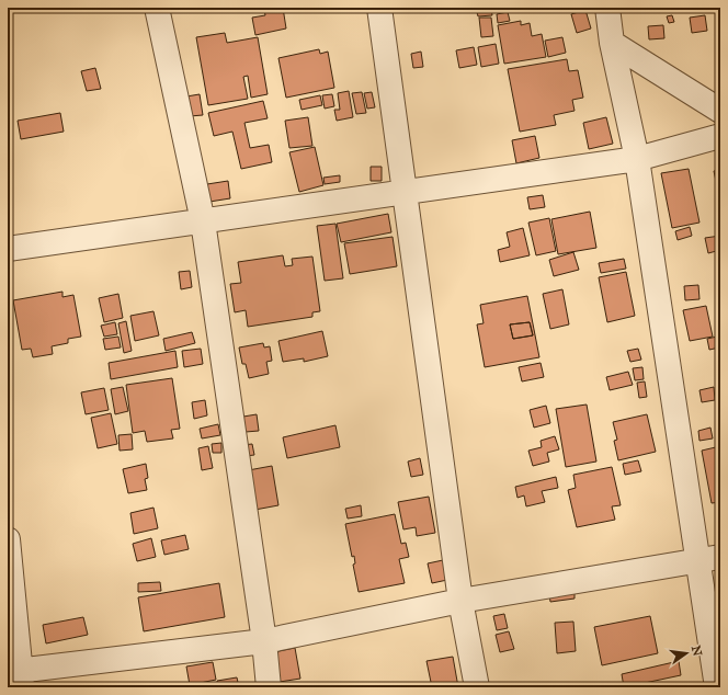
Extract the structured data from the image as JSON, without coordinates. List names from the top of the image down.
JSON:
{
  "north": "right"
}
